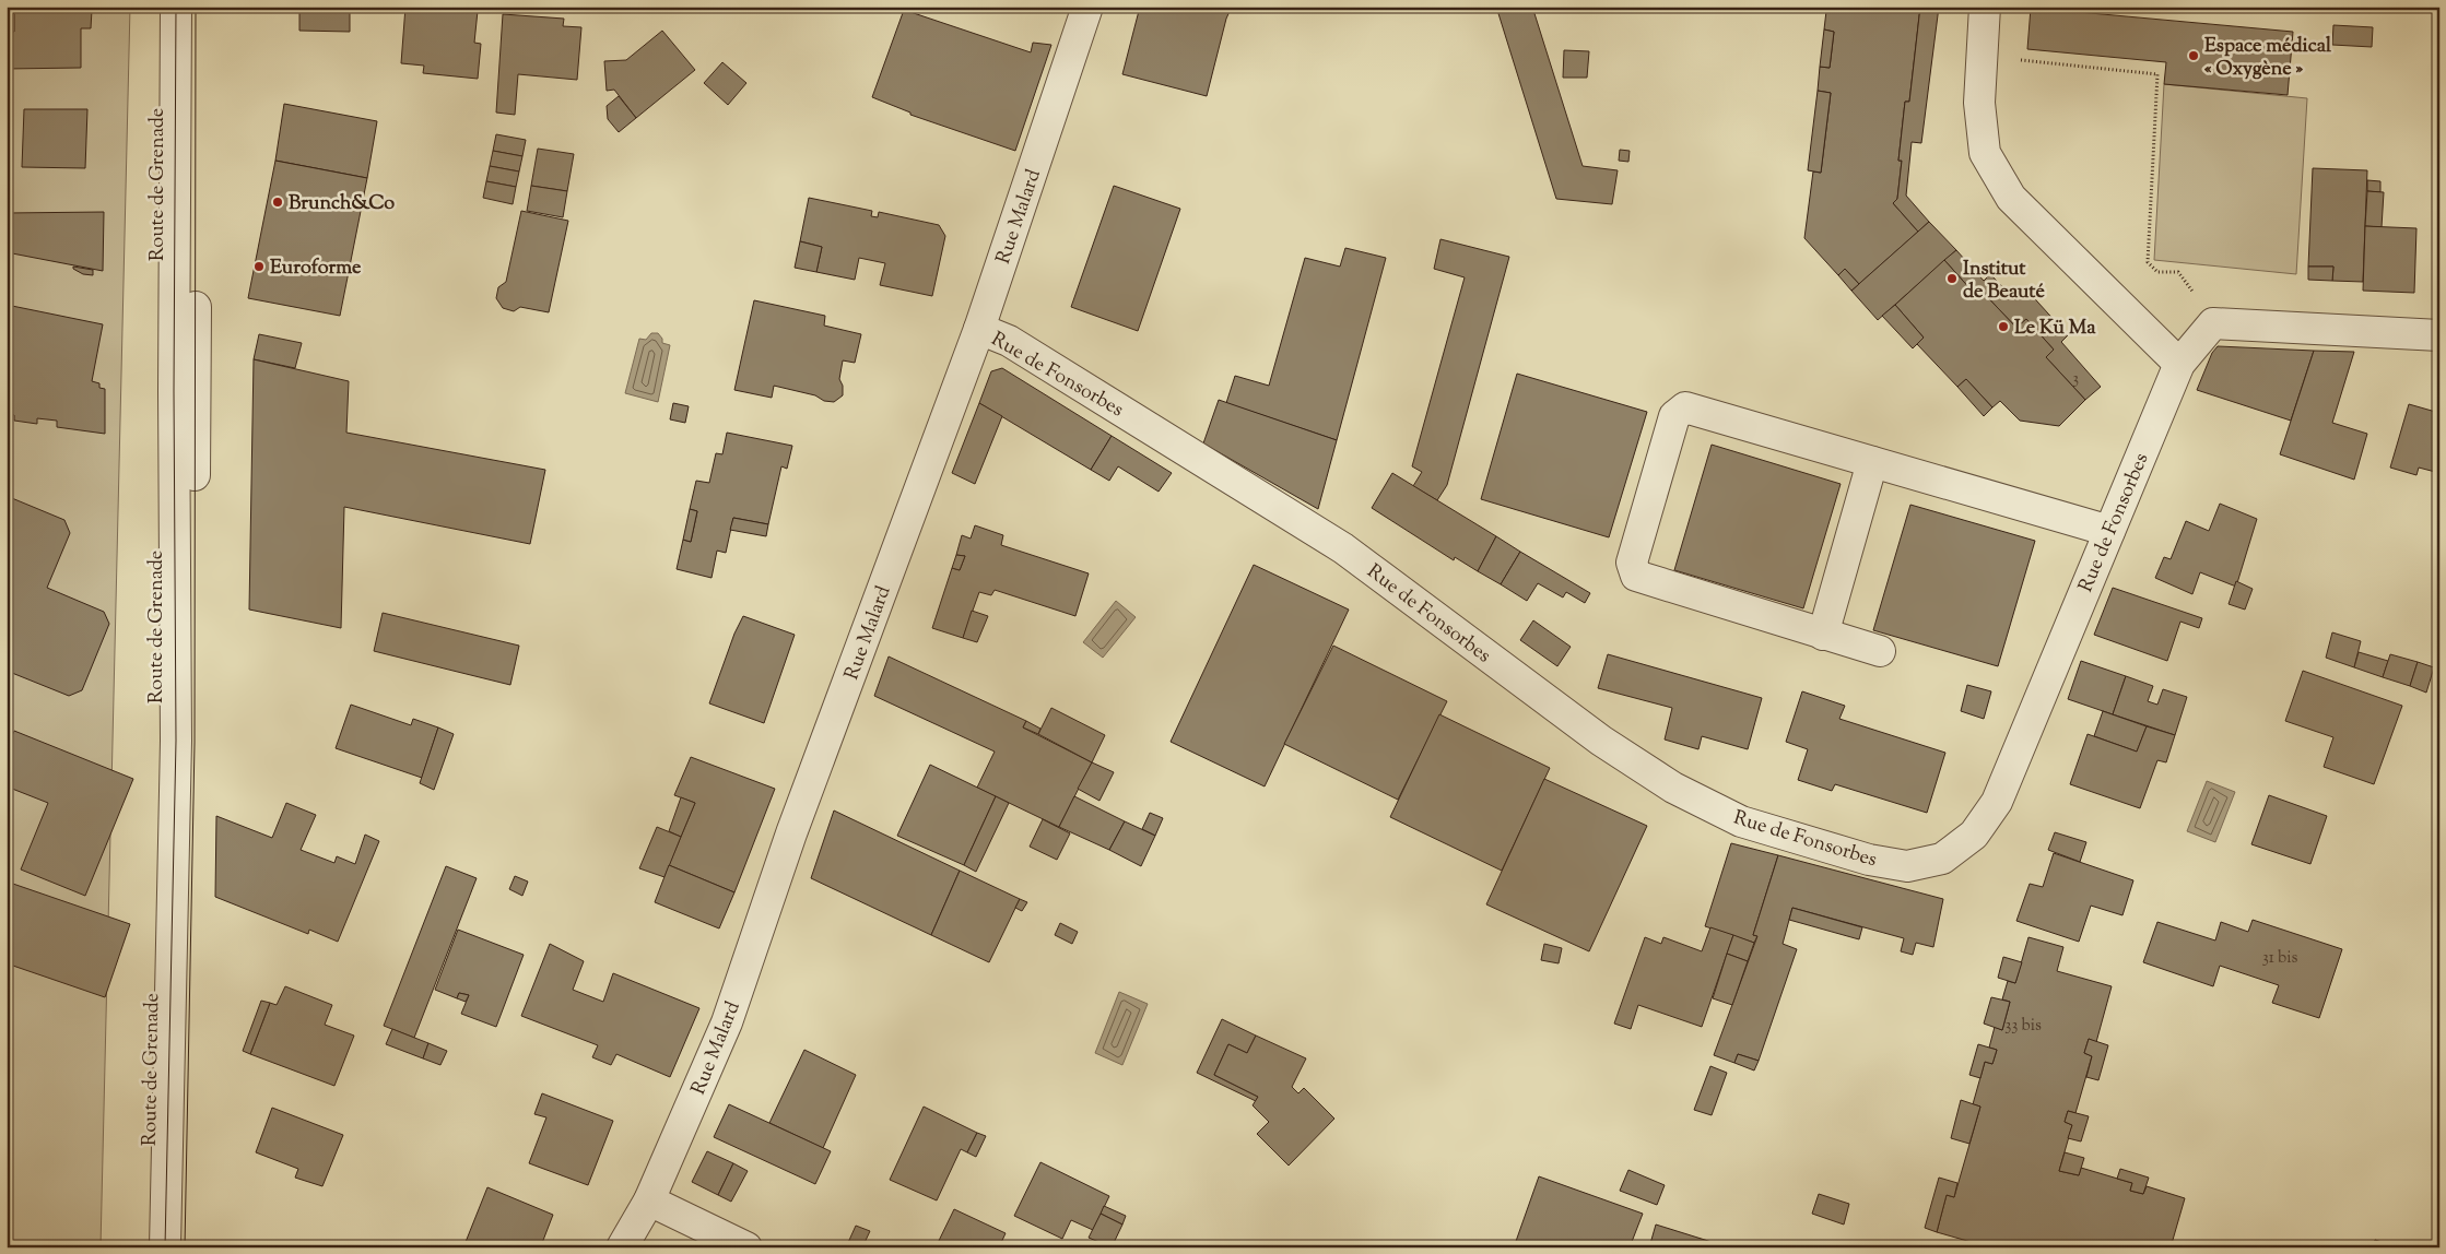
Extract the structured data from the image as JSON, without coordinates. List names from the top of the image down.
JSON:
{
  "streets": {
    "street": ["Route de Grenade", "Rue Malard", "Rue de Fonsorbes"]
  },
  "crossings": [
    ["Rue Malard", "Rue de Fonsorbes"]
  ],
  "places": [
    "Espace médical « Oxygène »",
    "Brunch&Co",
    "Euroforme",
    "Institut de Beauté",
    "Le Kü Ma"
  ],
  "house_numbers": ["3", "31 bis", "33 bis"]
}
